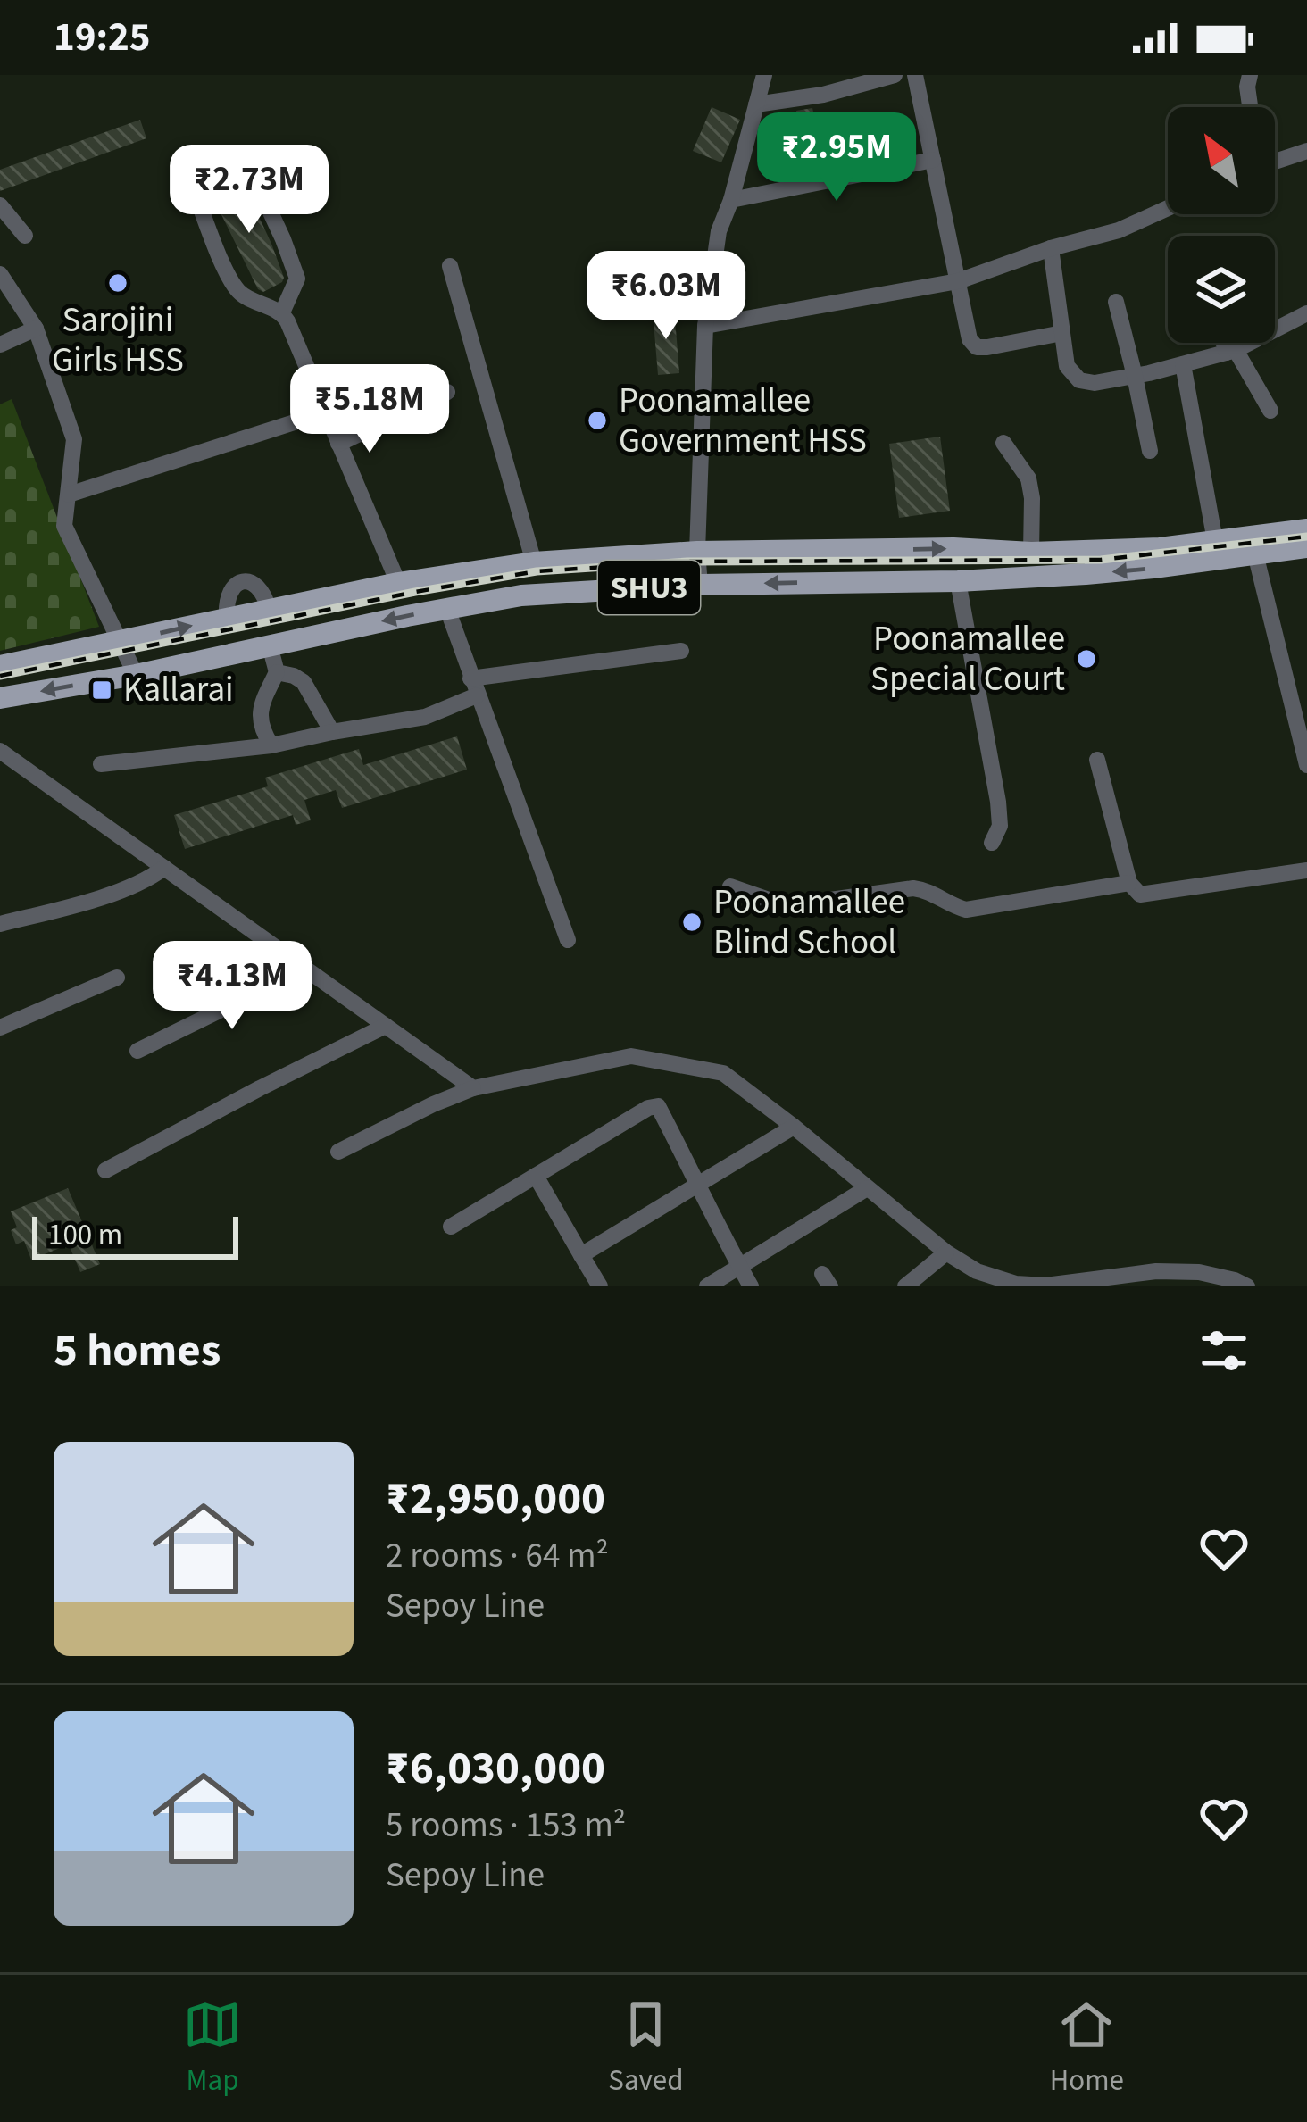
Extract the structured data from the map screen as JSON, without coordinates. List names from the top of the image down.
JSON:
{
  "streets": {
    "main road": ["SHU3"]
  },
  "places": {
    "other": [
      "Sarojini Girls HSS",
      "Poonamallee Government HSS",
      "Poonamallee Special Court",
      "Poonamallee Blind School"
    ],
    "transit": ["Kallarai"]
  },
  "scale_bar": "100 m",
  "north": "top left",
  "page": {
    "status": "19:25",
    "price": [
      "₹2.95M",
      "₹2.73M",
      "₹6.03M",
      "₹5.18M",
      "₹4.13M"
    ],
    "scale": "100 m",
    "heading": "5 homes",
    "list": [
      {
        "name": "₹2,950,000",
        "note": "2 rooms · 64 m² · Sepoy Line"
      },
      {
        "name": "₹6,030,000",
        "note": "5 rooms · 153 m² · Sepoy Line"
      }
    ],
    "tabs": ["Map", "Saved", "Home"]
  }
}
